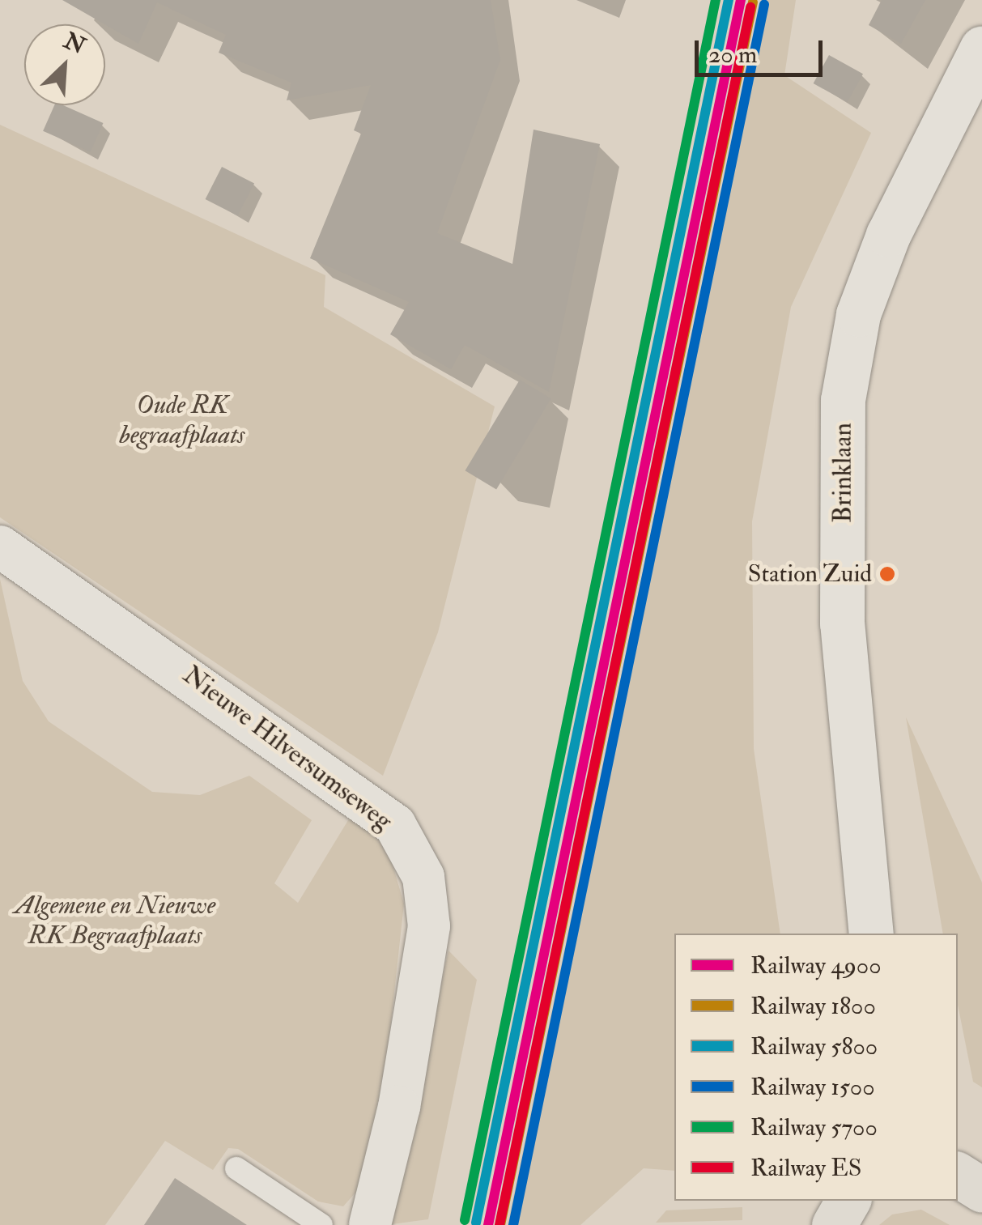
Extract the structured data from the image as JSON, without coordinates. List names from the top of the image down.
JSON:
{
  "streets": {
    "main road": ["Brinklaan"],
    "street": ["Nieuwe Hilversumseweg"]
  },
  "parks": ["Oude RK begraafplaats", "Algemene en Nieuwe RK Begraafplaats"],
  "places": ["Station Zuid"],
  "lines": [
    "rail line 4900",
    "rail line 5800",
    "rail line 5700",
    "rail line 1800",
    "rail line 1500",
    "rail line ES"
  ],
  "legend": [
    "Railway 4900",
    "Railway 1800",
    "Railway 5800",
    "Railway 1500",
    "Railway 5700",
    "Railway ES"
  ],
  "scale_bar": "20 m",
  "north": "top right"
}
